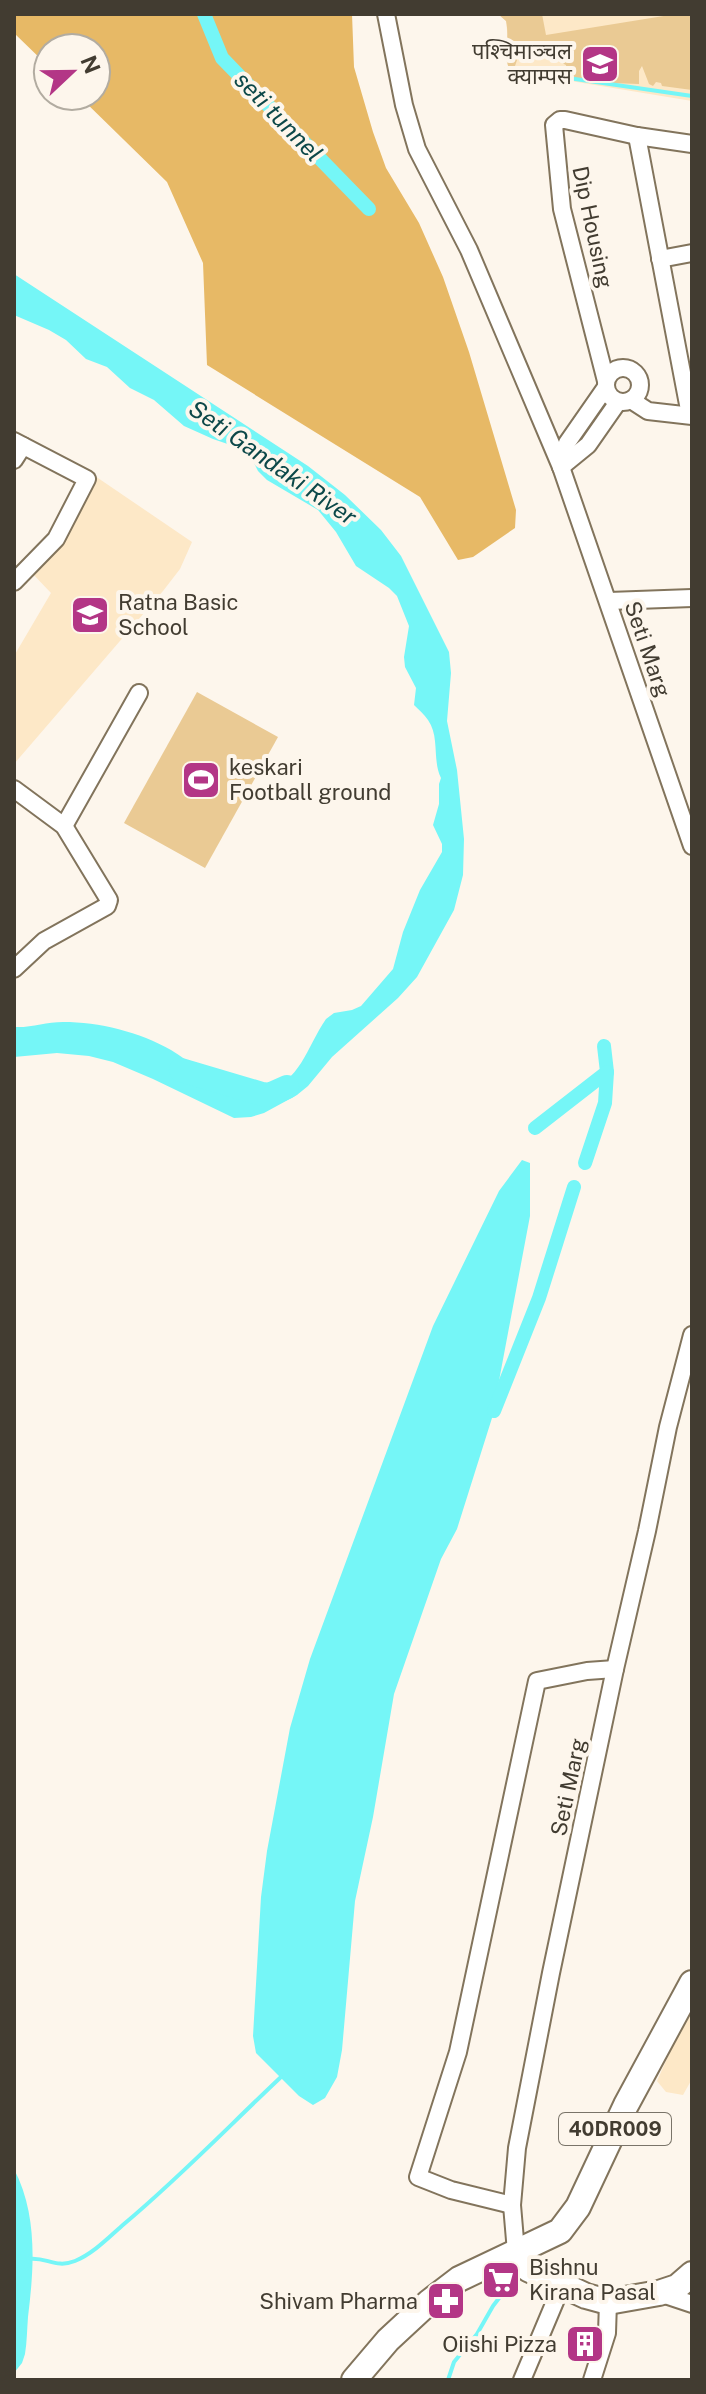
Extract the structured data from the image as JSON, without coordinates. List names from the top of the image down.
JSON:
{
  "streets": {
    "main road": ["40DR009"],
    "street": ["Dip Housing", "Seti Marg"]
  },
  "crossings": [
    ["Seti Marg", "40DR009"]
  ],
  "water": ["seti tunnel", "Seti Gandaki River"],
  "places": {
    "school or university": ["पश्‍चिमाञ्‍चल क्याम्पस", "Ratna Basic School"],
    "sports": ["keskari Football ground"],
    "supermarket": ["Bishnu Kirana Pasal"],
    "pharmacy": ["Shivam Pharma"],
    "building": ["Oiishi Pizza"]
  },
  "north": "right"
}
